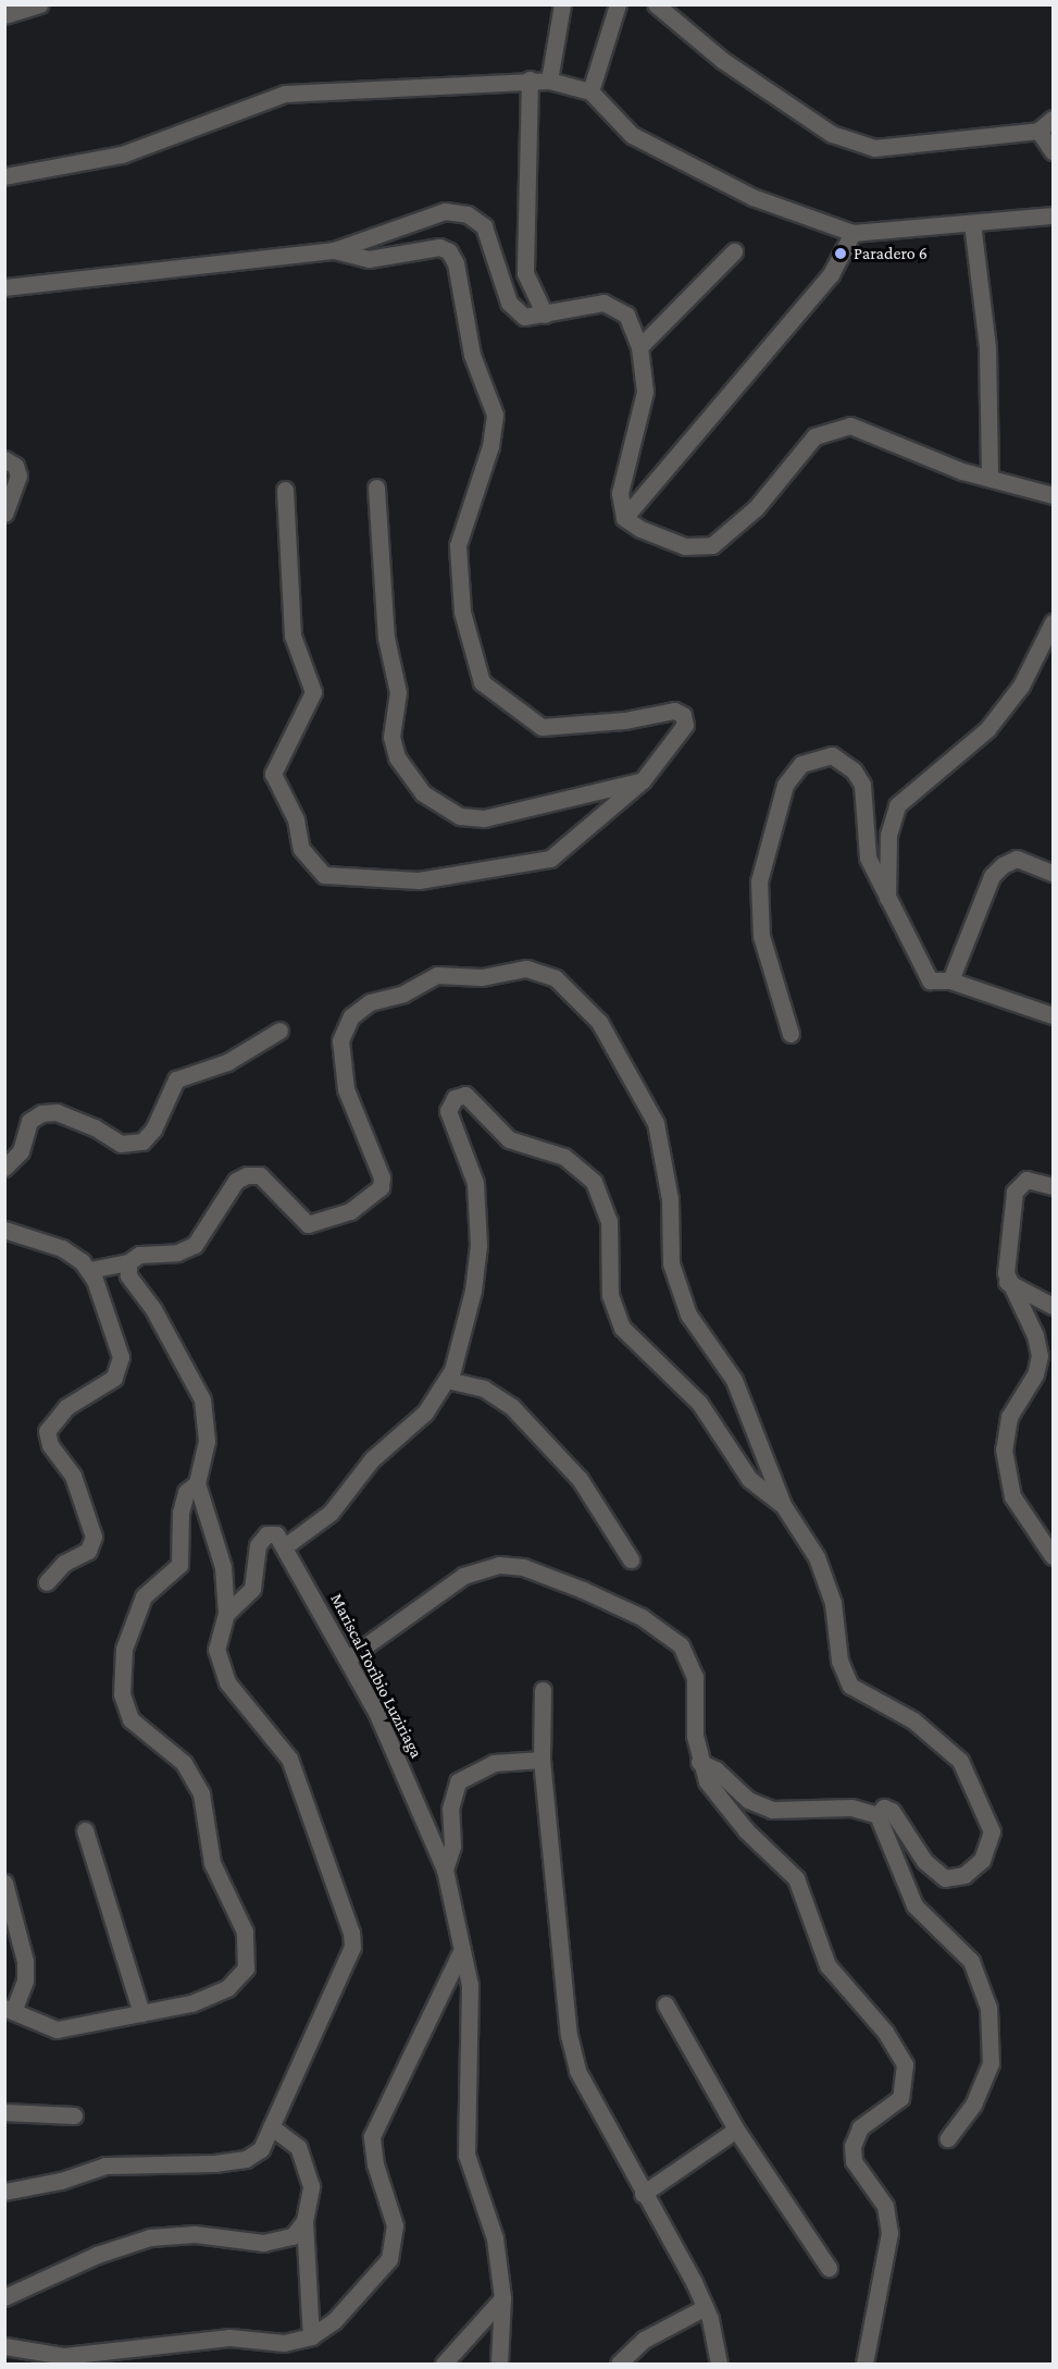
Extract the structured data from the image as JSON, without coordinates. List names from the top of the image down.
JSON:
{
  "streets": {
    "street": ["Mariscal Toribio Luziriaga"]
  },
  "places": ["Paradero 6"]
}
